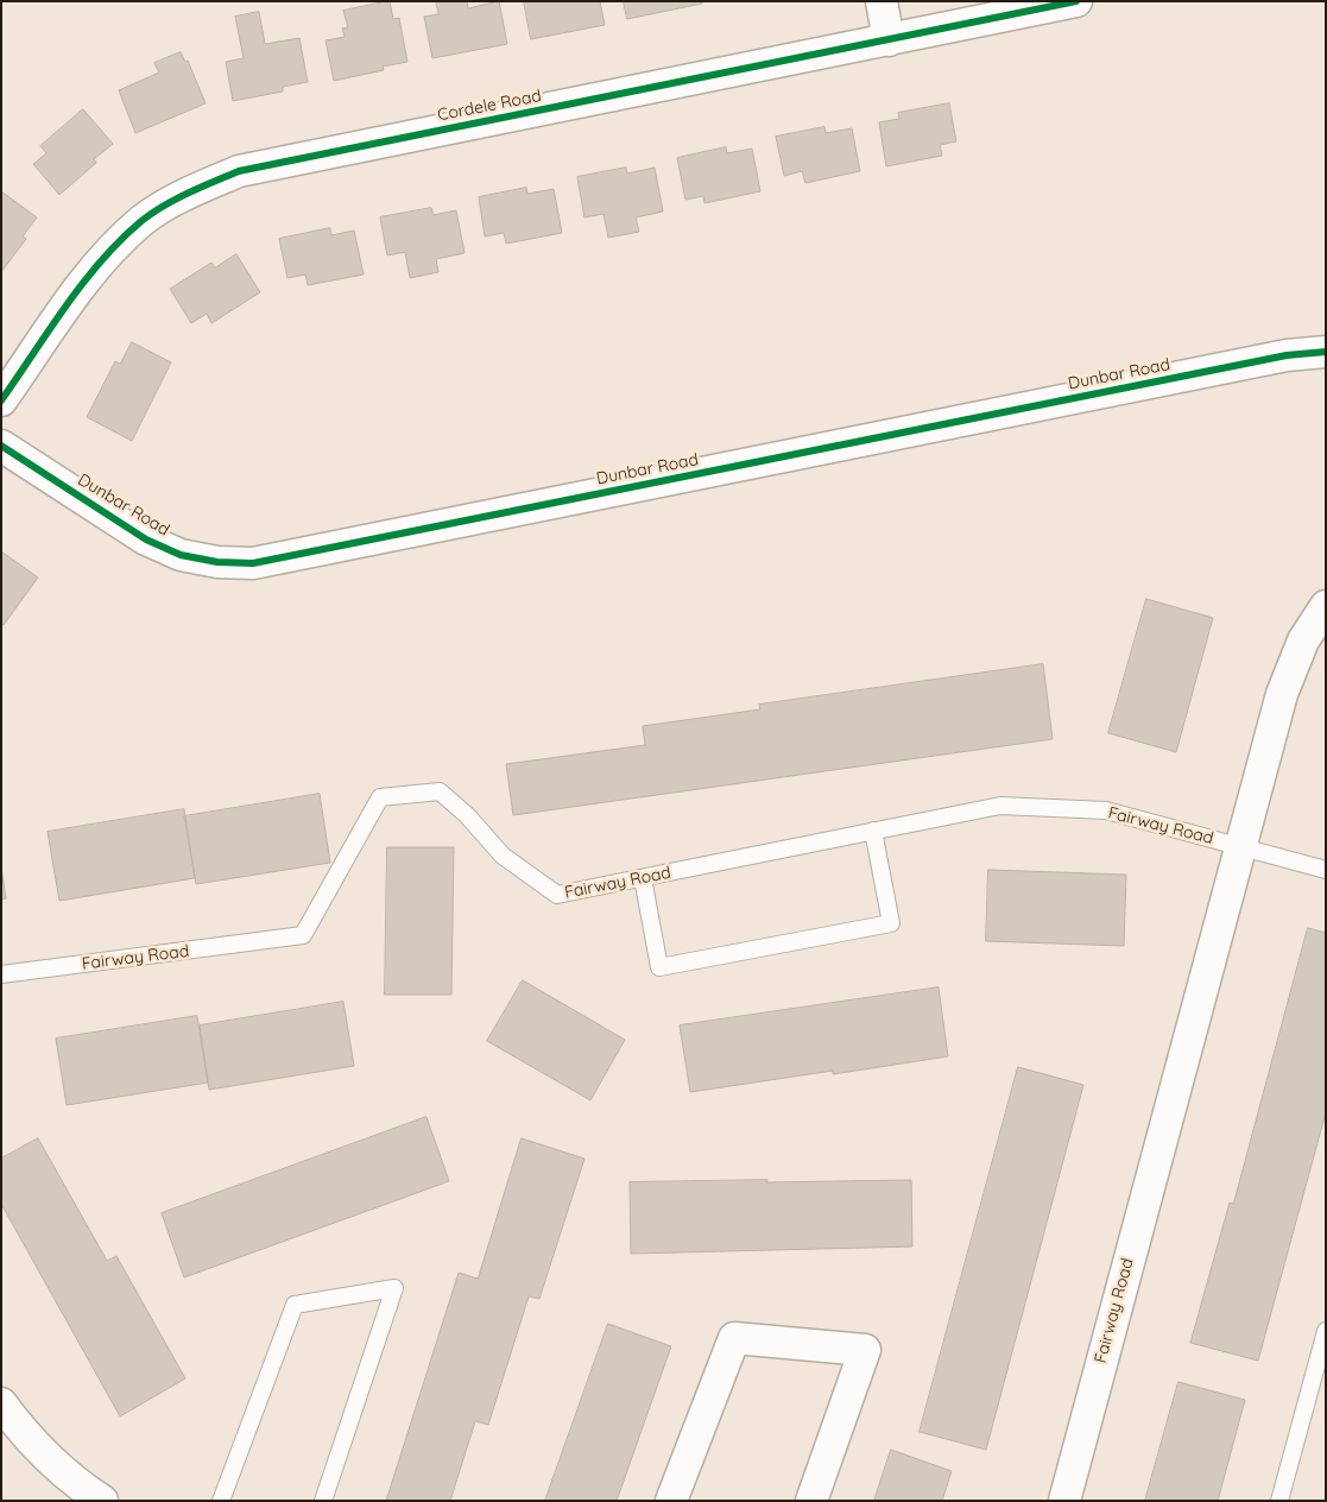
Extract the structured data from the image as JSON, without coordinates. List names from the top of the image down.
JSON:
{
  "streets": {
    "street": ["Cordele Road", "Dunbar Road", "Fairway Road"]
  }
}
